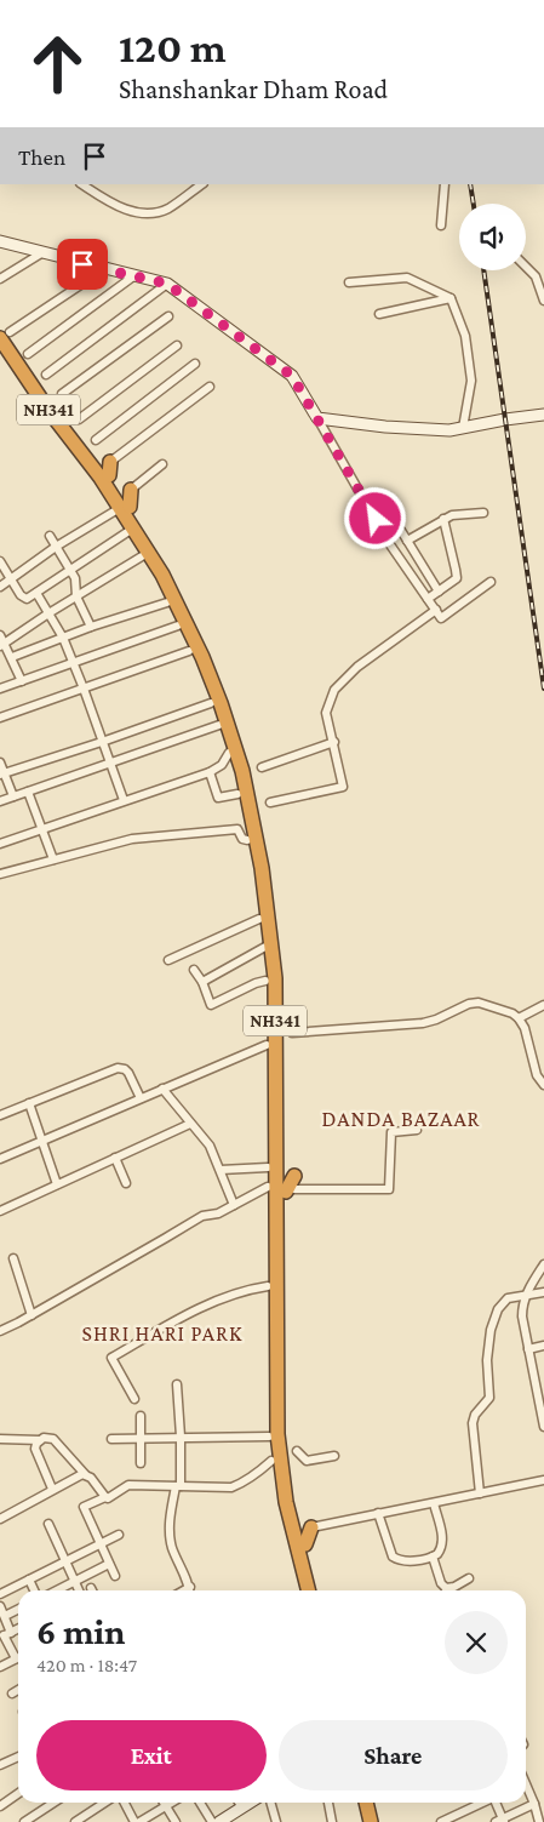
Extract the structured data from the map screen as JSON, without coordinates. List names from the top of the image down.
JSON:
{
  "streets": {
    "highway": ["NH341"]
  },
  "districts": ["DANDA BAZAAR", "SHRI HARI PARK"],
  "page": {
    "turn": ["120 m", "Shanshankar Dham Road"],
    "then": "Then",
    "heading": ["6 min", "420 m · 18:47"],
    "buttons": ["Exit", "Share"]
  }
}
